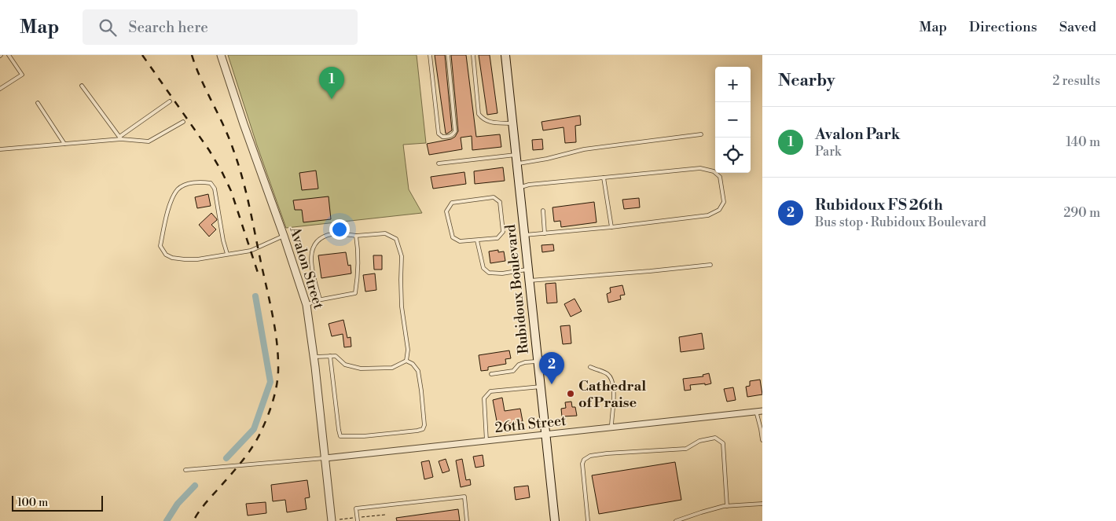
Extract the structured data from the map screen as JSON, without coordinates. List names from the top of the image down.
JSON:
{
  "streets": {
    "main road": ["Rubidoux Boulevard"],
    "street": ["Avalon Street", "26th Street"]
  },
  "crossings": [
    ["Avalon Street", "26th Street"],
    ["Rubidoux Boulevard", "26th Street"]
  ],
  "places": ["Cathedral of Praise"],
  "scale_bar": "100 m",
  "page": {
    "header": "Map",
    "search": "Search here",
    "nav": ["Map", "Directions", "Saved"],
    "heading": ["Nearby", "2 results"],
    "map_buttons": ["+", "−"],
    "pins": ["1", "2"],
    "list": [
      {
        "mark": "1",
        "name": "Avalon Park",
        "note": "Park",
        "value": "140 m"
      },
      {
        "mark": "2",
        "name": "Rubidoux FS 26th",
        "note": "Bus stop · Rubidoux Boulevard",
        "value": "290 m"
      }
    ],
    "scale": "100 m"
  }
}
